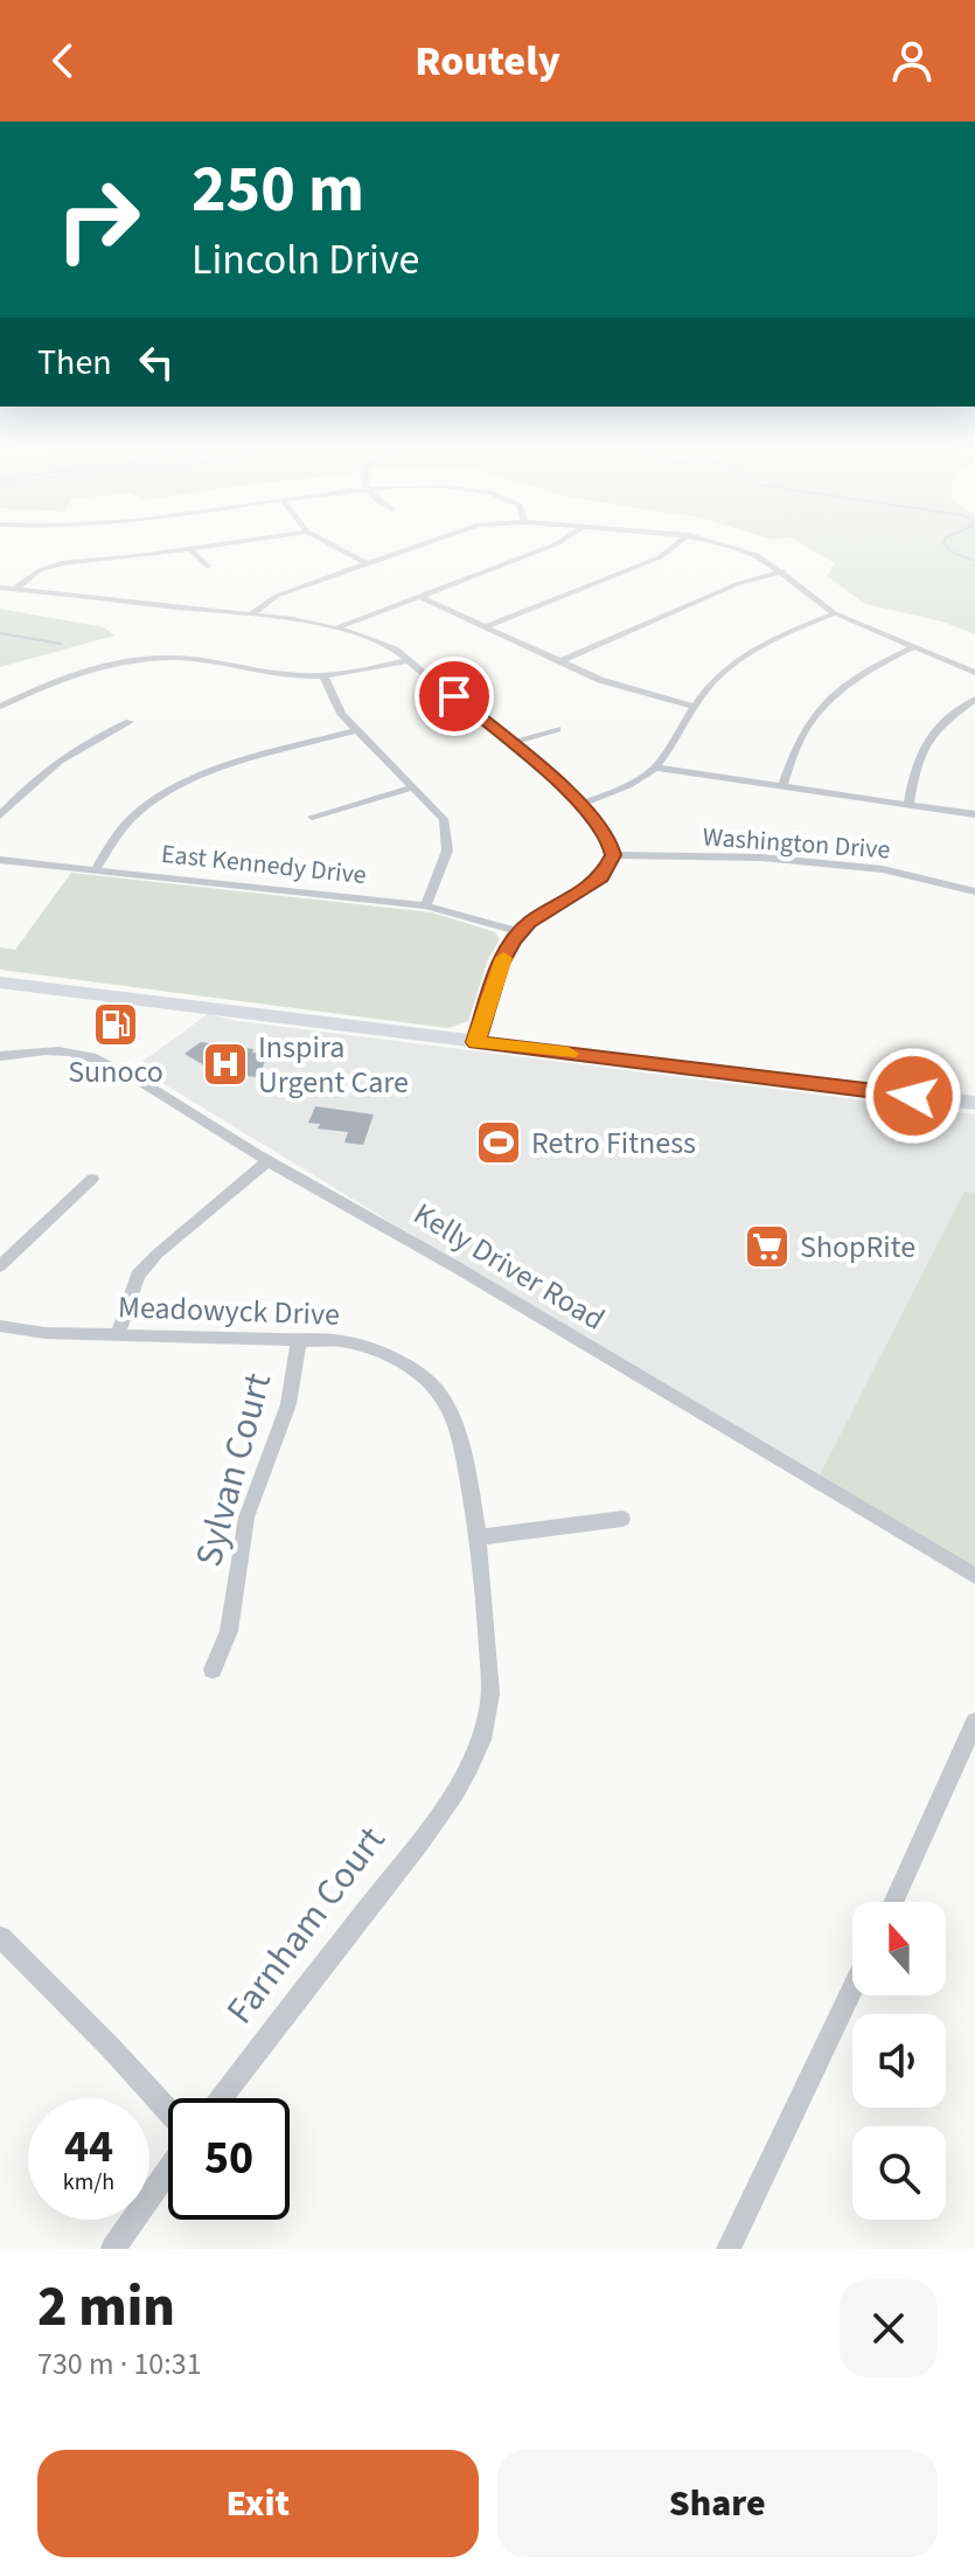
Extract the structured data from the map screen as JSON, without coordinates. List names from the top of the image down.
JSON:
{
  "streets": {
    "street": [
      "Washington Drive",
      "East Kennedy Drive",
      "Kelly Driver Road",
      "Meadowyck Drive",
      "Sylvan Court",
      "Farnham Court"
    ]
  },
  "crossings": [
    ["Meadowyck Drive", "Sylvan Court"],
    ["Meadowyck Drive", "Farnham Court"]
  ],
  "places": {
    "fuel station": ["Sunoco"],
    "hospital": ["Inspira Urgent Care"],
    "sports": ["Retro Fitness"],
    "supermarket": ["ShopRite"]
  },
  "north": "top",
  "page": {
    "header": "Routely",
    "turn": ["250 m", "Lincoln Drive"],
    "then": "Then",
    "speed": "44 km/h",
    "limit": "50",
    "heading": ["2 min", "730 m · 10:31"],
    "buttons": ["Exit", "Share"]
  }
}
